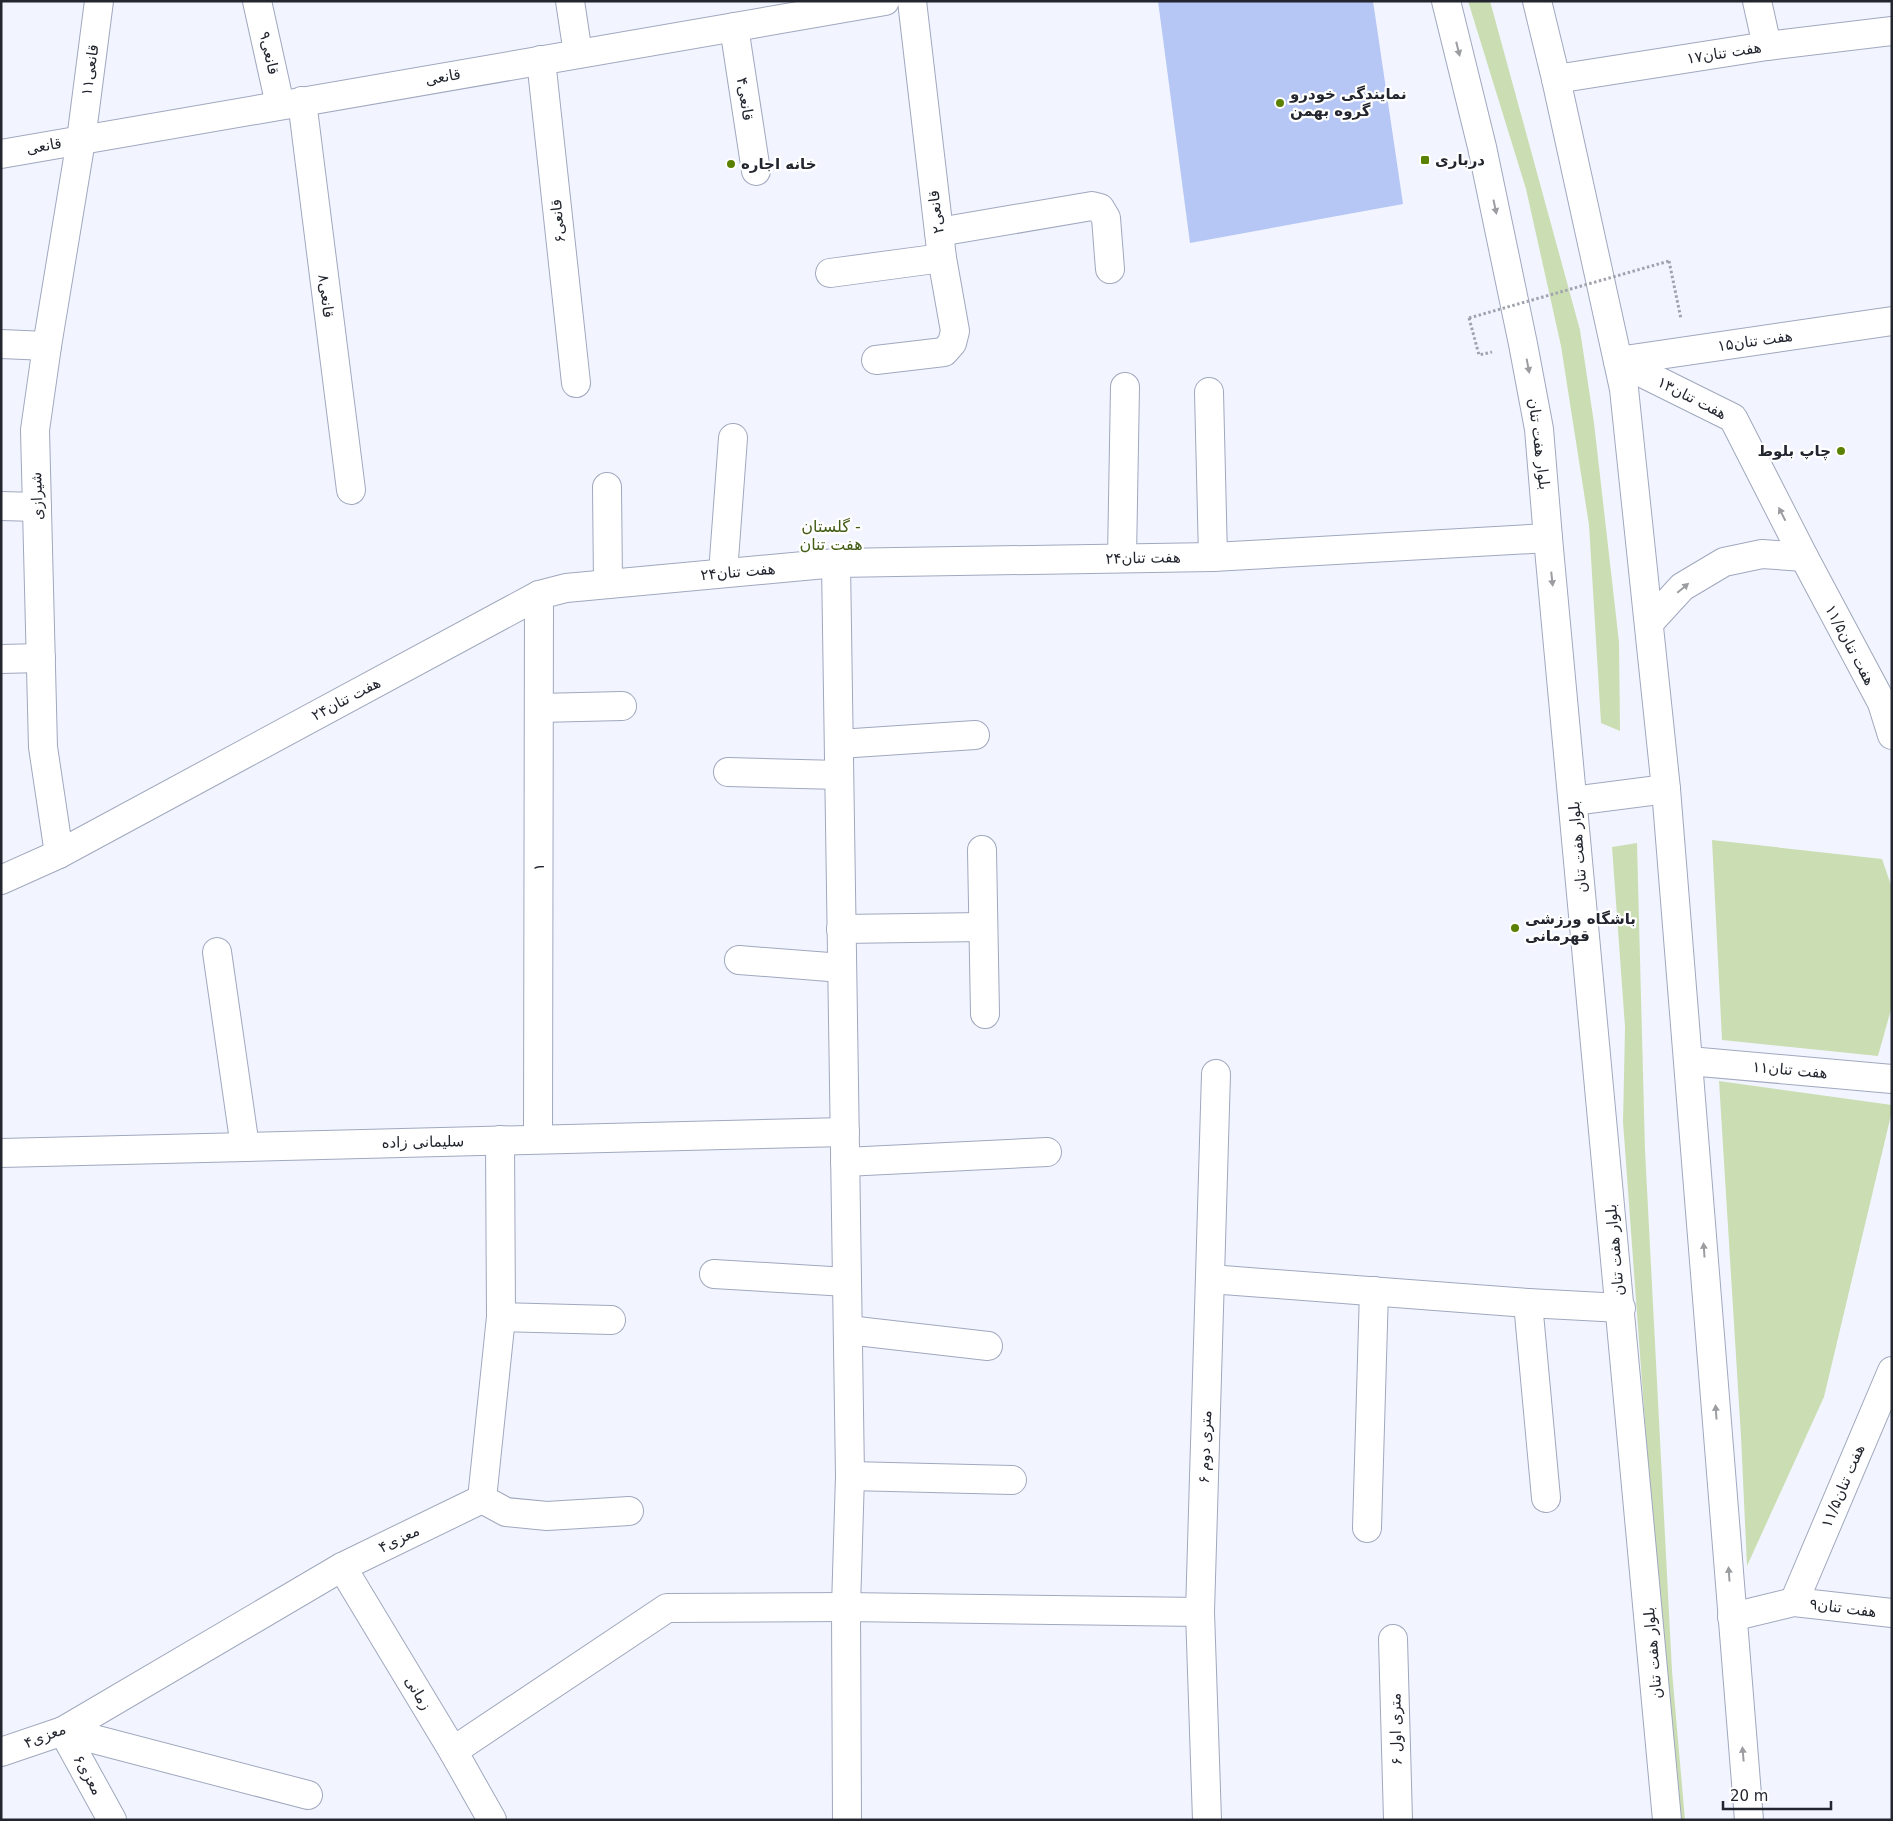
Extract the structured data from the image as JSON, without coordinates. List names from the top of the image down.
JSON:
{
  "streets": {
    "street": [
      "۹قانعی",
      "هفت تنان۱۷",
      "۱۱قانعی",
      "قانعی",
      "۴قانعی",
      "۲قانعی",
      "۶قانعی",
      "۸قانعی",
      "هفت تنان۱۵",
      "۱۳هفت تنان",
      "بلوار هفت تنان",
      "شیرازی",
      "هفت تنان۲۴",
      "۱۱/۵هفت تنان",
      "۱",
      "هفت تنان۱۱",
      "سلیمانی زاده",
      "۶ متری دوم",
      "۴معزی",
      "هفت تنان۹",
      "زمانی",
      "۶ متری اول",
      "۶معزی"
    ]
  },
  "crossings": [
    ["۹قانعی", "قانعی"],
    ["۹قانعی", "۸قانعی"],
    ["۱۱قانعی", "قانعی"],
    ["۱۱قانعی", "شیرازی"],
    ["قانعی", "۴قانعی"],
    ["قانعی", "۶قانعی"],
    ["قانعی", "۸قانعی"],
    ["قانعی", "شیرازی"],
    ["هفت تنان۱۵", "۱۳هفت تنان"],
    ["۱۳هفت تنان", "۱۱/۵هفت تنان"],
    ["بلوار هفت تنان", "هفت تنان۲۴"],
    ["شیرازی", "هفت تنان۲۴"],
    ["هفت تنان۲۴", "۱"],
    ["۱۱/۵هفت تنان", "هفت تنان۹"],
    ["۱", "سلیمانی زاده"],
    ["۴معزی", "زمانی"],
    ["۴معزی", "۶معزی"]
  ],
  "one_way": ["۱۳هفت تنان"],
  "districts": ["گلستان - هفت تنان"],
  "places": {
    "other": [
      "نمایندگی خودرو گروه بهمن",
      "خانه اجاره",
      "چاپ بلوط",
      "باشگاه ورزشی قهرمانی"
    ],
    "transit": ["درباری"]
  },
  "scale_bar": "20 m"
}
